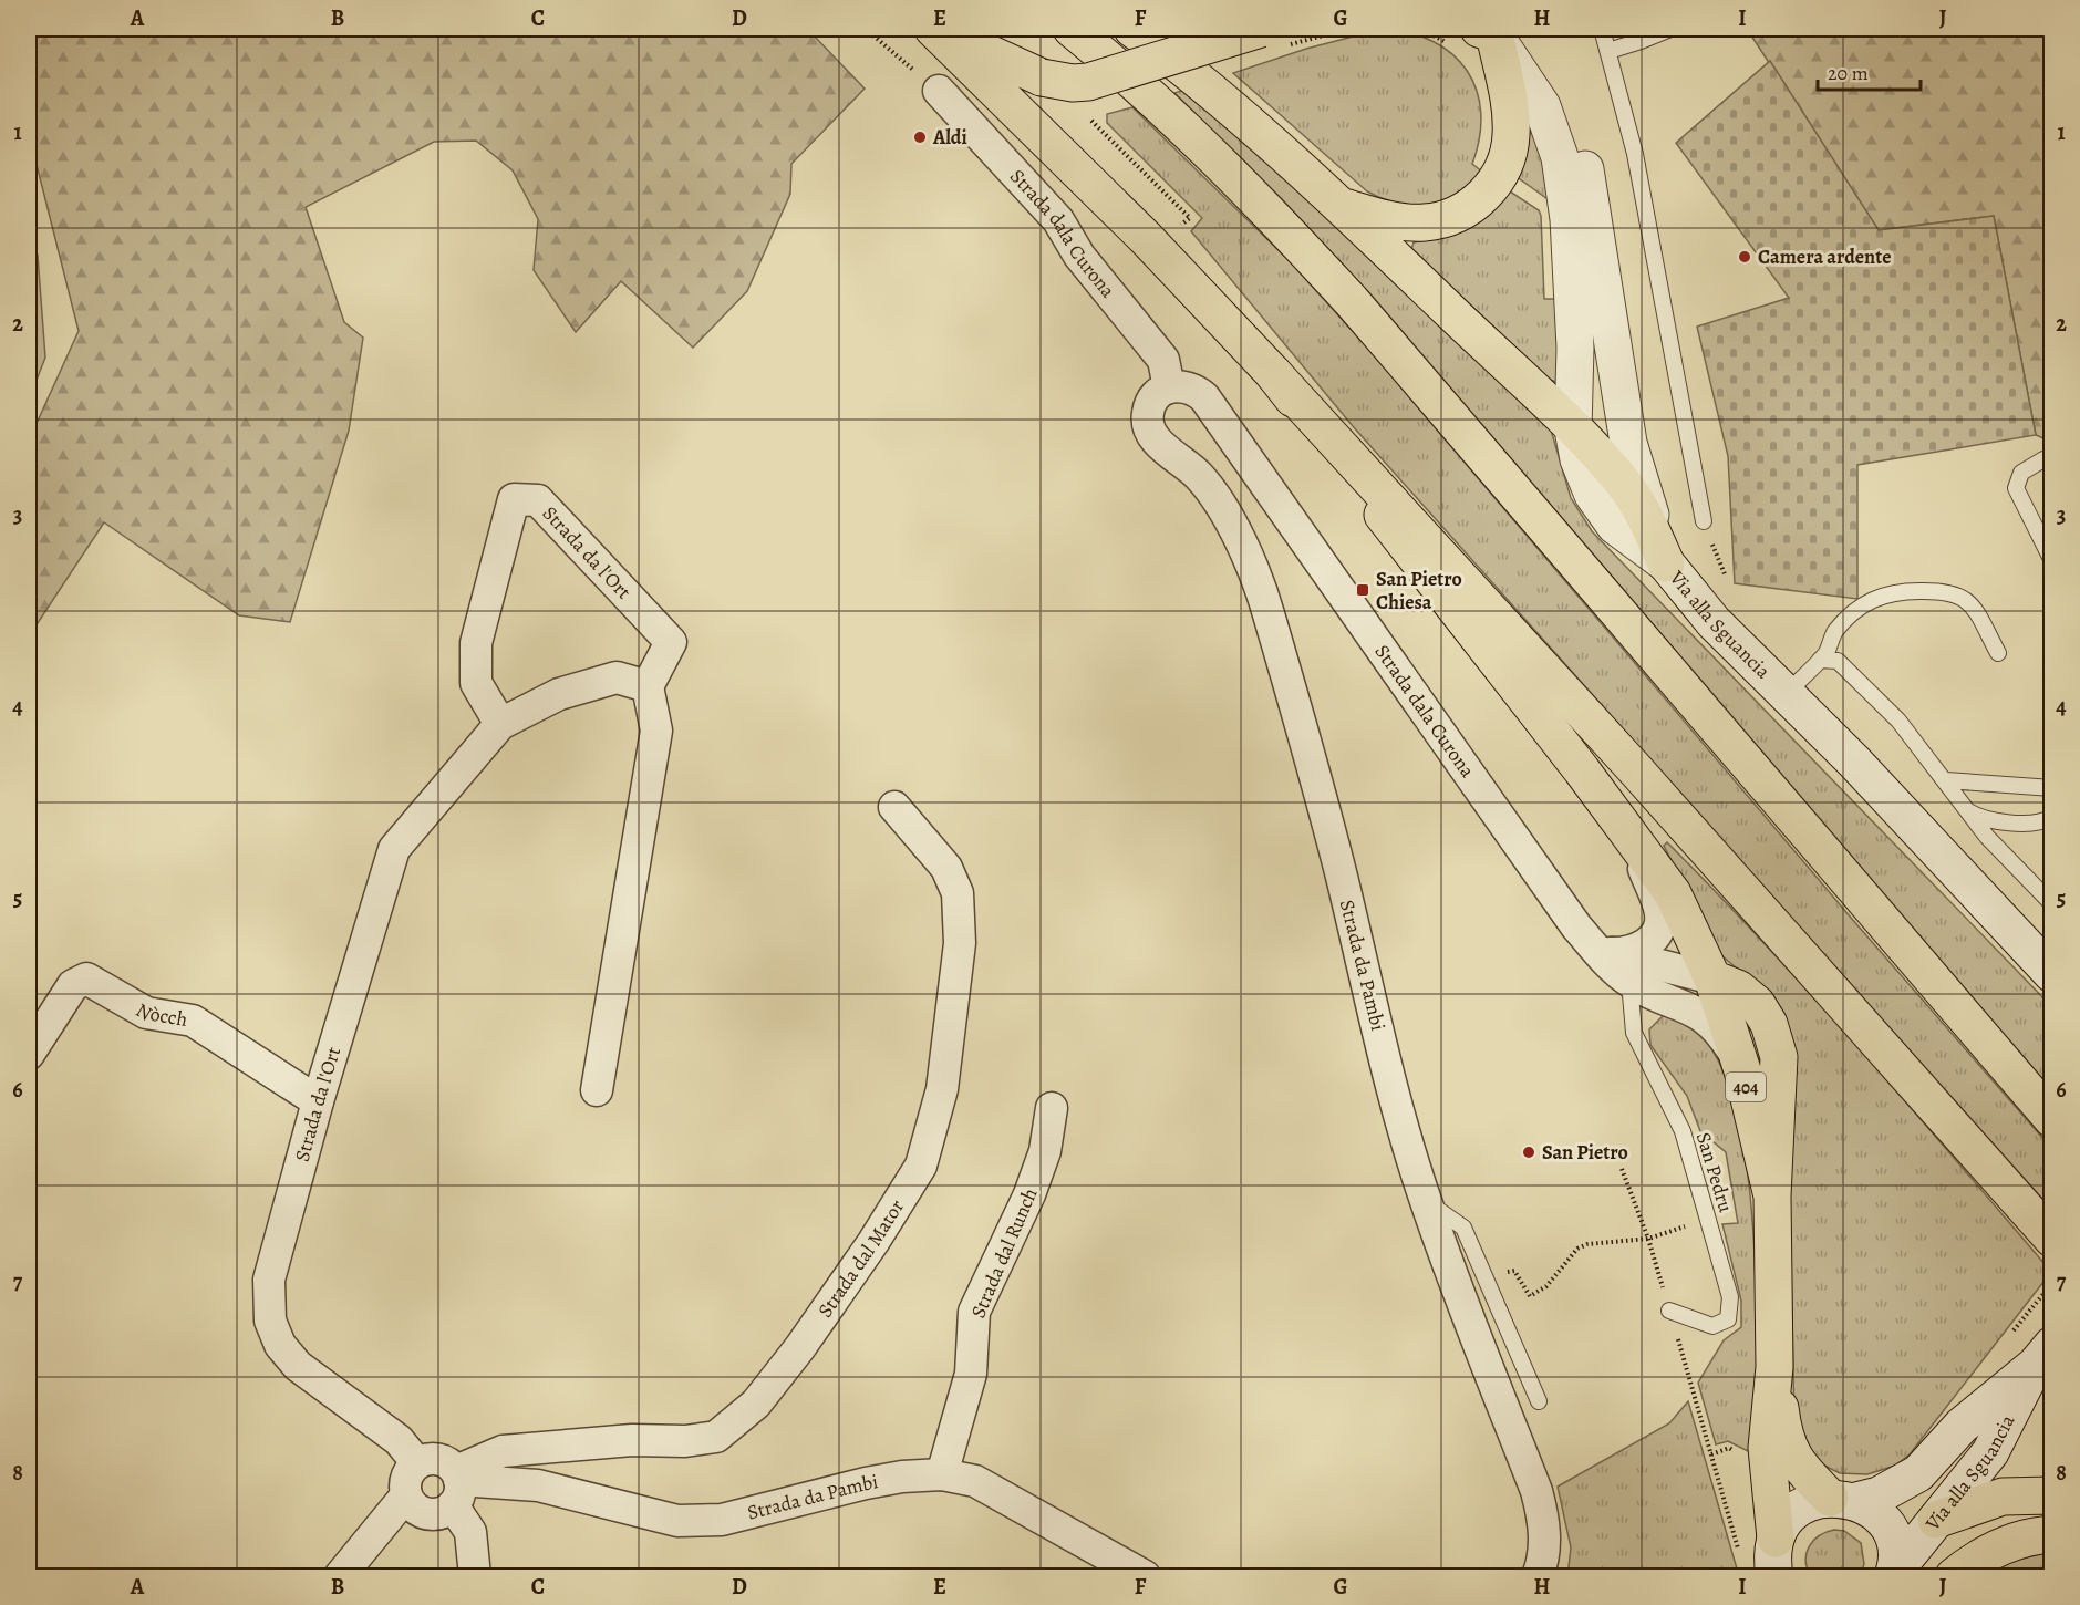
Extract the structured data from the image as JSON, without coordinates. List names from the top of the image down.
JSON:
{
  "streets": {
    "main road": ["Via alla Sguancia", "404"],
    "street": [
      "Strada dala Curona",
      "Strada da l'Ort",
      "Strada da Pambi",
      "Nòcch",
      "Strada dal Runch",
      "Strada dal Mator"
    ],
    "lane": ["San Pedru"]
  },
  "crossings": [
    ["Strada dala Curona", "Strada da Pambi"],
    ["Strada dala Curona", "404"],
    ["Strada dala Curona", "San Pedru"],
    ["Strada da l'Ort", "Strada da Pambi"],
    ["Strada da l'Ort", "Nòcch"],
    ["Strada da l'Ort", "Strada dal Mator"],
    ["Via alla Sguancia", "404"],
    ["Strada da Pambi", "Strada dal Runch"],
    ["Strada da Pambi", "Strada dal Mator"]
  ],
  "places": {
    "other": ["Aldi", "Camera ardente", "San Pietro"],
    "transit": ["San Pietro Chiesa"]
  },
  "scale_bar": "20 m",
  "grid": {
    "columns": [
      "A",
      "B",
      "C",
      "D",
      "E",
      "F",
      "G",
      "H",
      "I",
      "J"
    ],
    "rows": [
      "1",
      "2",
      "3",
      "4",
      "5",
      "6",
      "7",
      "8"
    ]
  }
}
